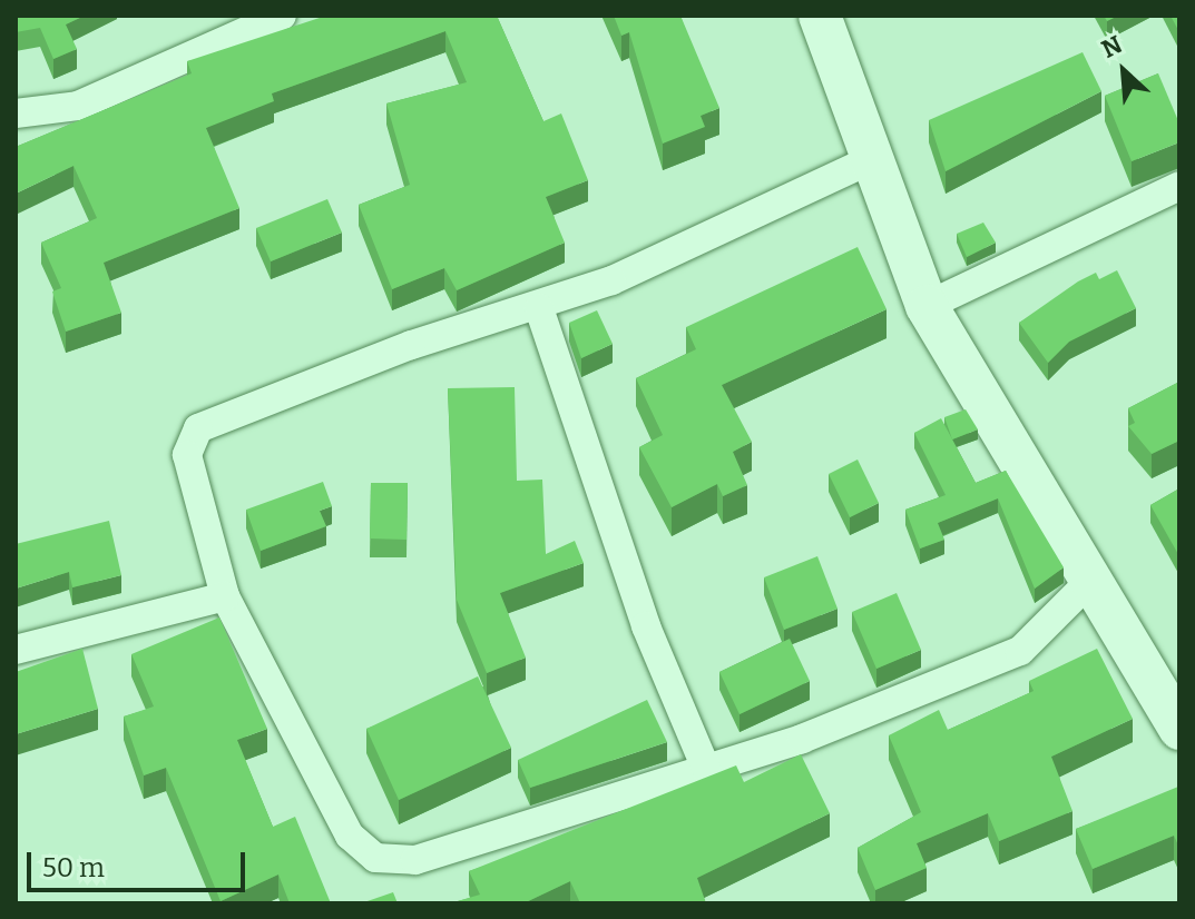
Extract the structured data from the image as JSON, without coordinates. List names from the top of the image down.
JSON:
{
  "scale_bar": "50 m",
  "north": "top left"
}
